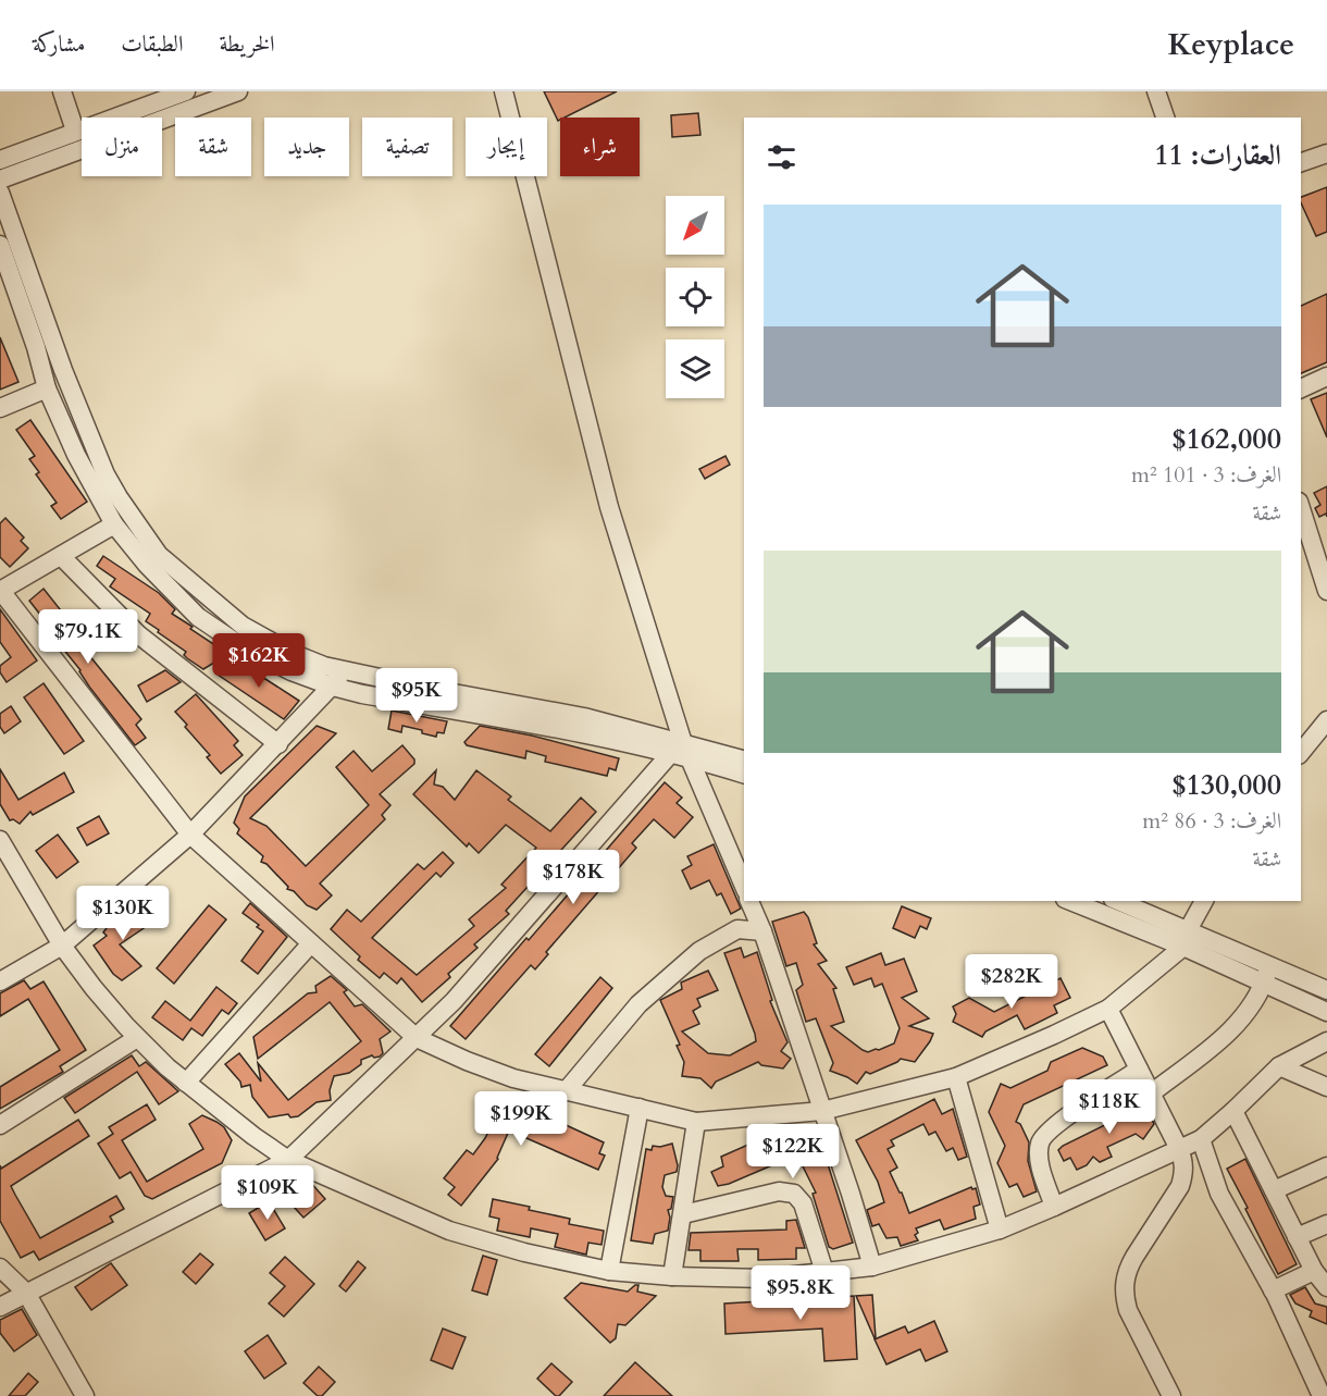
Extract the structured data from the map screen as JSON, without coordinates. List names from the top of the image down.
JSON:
{
  "north": "bottom left",
  "page": {
    "header": "Keyplace",
    "nav": ["الخريطة", "الطبقات", "مشاركة"],
    "chip": [
      "شراء",
      "إيجار",
      "تصفية",
      "جديد",
      "شقة",
      "منزل"
    ],
    "heading": "العقارات: 11",
    "list": [
      {
        "name": "$162,000",
        "note": "الغرف: 3 · 101 m² · شقة"
      },
      {
        "name": "$130,000",
        "note": "الغرف: 3 · 86 m² · شقة"
      }
    ],
    "price": [
      "$79.1K",
      "$162K",
      "$95K",
      "$178K",
      "$130K",
      "$282K",
      "$118K",
      "$199K",
      "$122K",
      "$109K",
      "$95.8K"
    ]
  }
}
